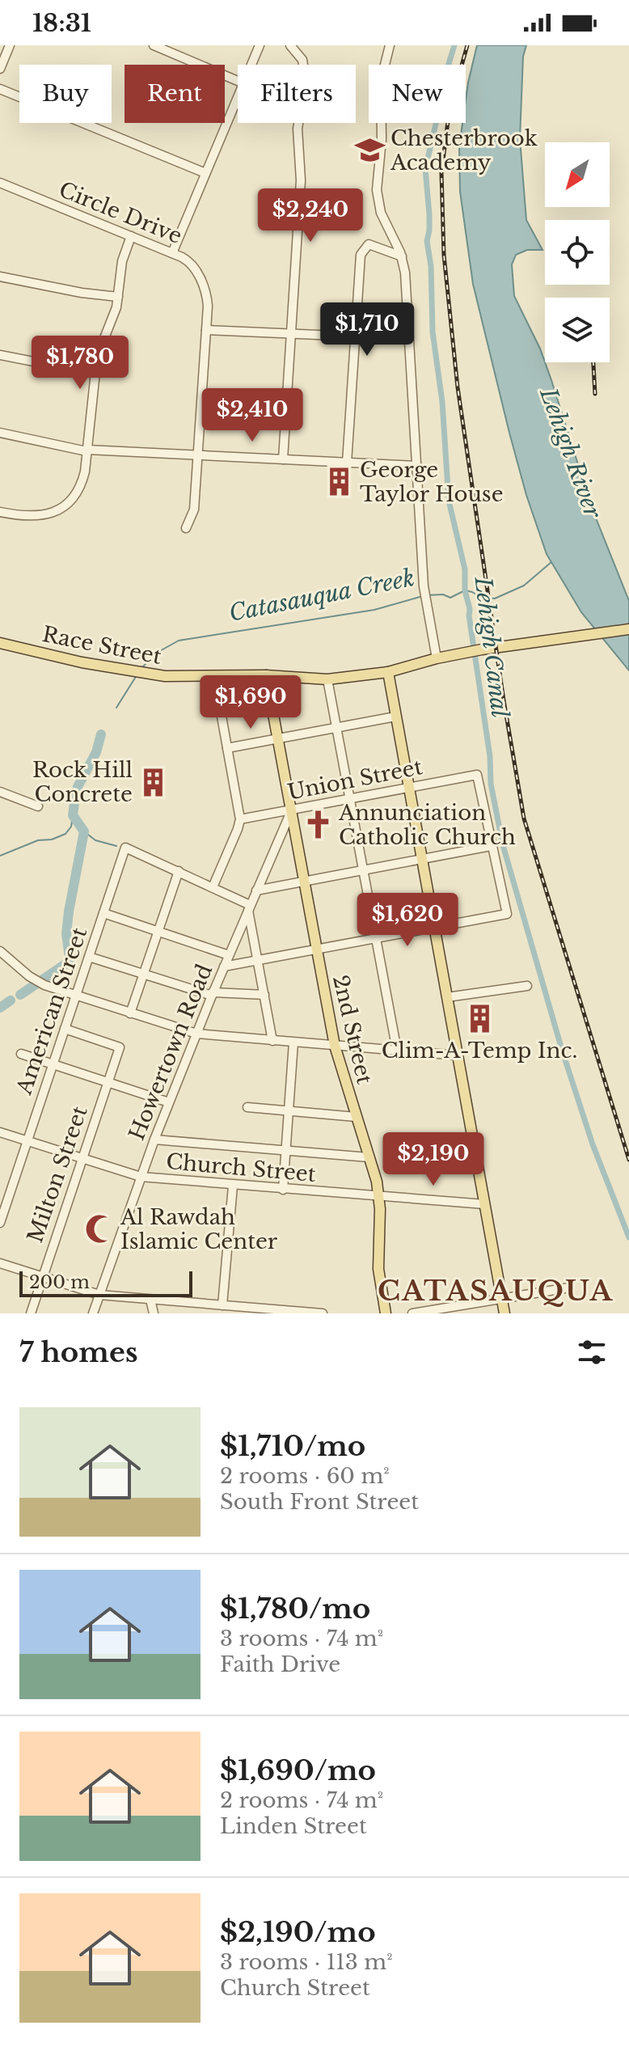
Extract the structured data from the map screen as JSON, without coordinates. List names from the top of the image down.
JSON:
{
  "streets": {
    "main road": ["Race Street", "2nd Street"],
    "street": [
      "Circle Drive",
      "Union Street",
      "American Street",
      "Howertown Road",
      "Church Street",
      "Milton Street"
    ]
  },
  "crossings": [
    ["Race Street", "2nd Street"],
    ["Union Street", "2nd Street"],
    ["Union Street", "Howertown Road"],
    ["American Street", "Church Street"],
    ["American Street", "Milton Street"],
    ["2nd Street", "Howertown Road"],
    ["2nd Street", "Church Street"],
    ["Howertown Road", "Church Street"],
    ["Church Street", "Milton Street"]
  ],
  "districts": ["CATASAUQUA"],
  "water": ["Lehigh River", "Catasauqua Creek", "Lehigh Canal"],
  "places": {
    "school or university": ["Chesterbrook Academy"],
    "building": ["George Taylor House", "Rock Hill Concrete", "Clim-A-Temp Inc."],
    "church": ["Annunciation Catholic Church"],
    "mosque": ["Al Rawdah Islamic Center"]
  },
  "scale_bar": "200 m",
  "north": "bottom left",
  "page": {
    "status": "18:31",
    "chip": [
      "Buy",
      "Rent",
      "Filters",
      "New"
    ],
    "price": [
      "$2,240",
      "$1,710",
      "$1,780",
      "$2,410",
      "$1,690",
      "$1,620",
      "$2,190"
    ],
    "scale": "200 m",
    "heading": "7 homes",
    "list": [
      {
        "name": "$1,710/mo",
        "note": "2 rooms · 60 m² · South Front Street"
      },
      {
        "name": "$1,780/mo",
        "note": "3 rooms · 74 m² · Faith Drive"
      },
      {
        "name": "$1,690/mo",
        "note": "2 rooms · 74 m² · Linden Street"
      },
      {
        "name": "$2,190/mo",
        "note": "3 rooms · 113 m² · Church Street"
      }
    ]
  }
}
